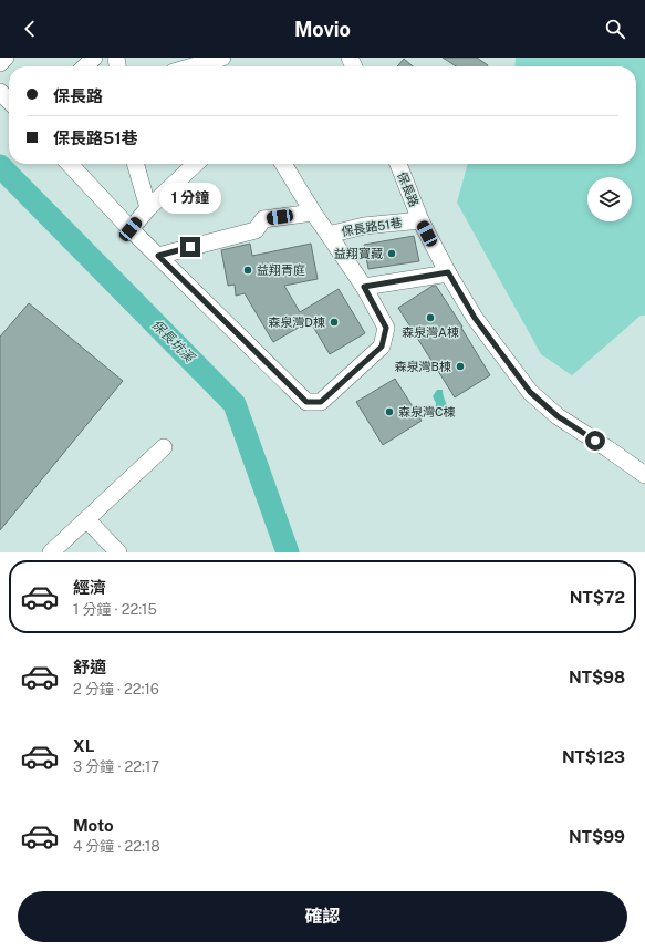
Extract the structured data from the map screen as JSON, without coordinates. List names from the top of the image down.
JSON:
{
  "streets": {
    "lane": ["保長路", "保長路51巷"]
  },
  "crossings": [
    ["保長路", "保長路51巷"]
  ],
  "water": ["保長坑溪"],
  "places": [
    "益翔寶藏",
    "益翔青庭",
    "森泉灣A棟",
    "森泉灣D棟",
    "森泉灣B棟",
    "森泉灣C棟"
  ],
  "page": {
    "header": "Movio",
    "banner": ["保長路", "保長路51巷"],
    "bubble": "1 分鐘",
    "list": [
      {
        "name": "經濟",
        "note": "1 分鐘 · 22:15",
        "value": "NT$72"
      },
      {
        "name": "舒適",
        "note": "2 分鐘 · 22:16",
        "value": "NT$98"
      },
      {
        "name": "XL",
        "note": "3 分鐘 · 22:17",
        "value": "NT$123"
      },
      {
        "name": "Moto",
        "note": "4 分鐘 · 22:18",
        "value": "NT$99"
      }
    ],
    "buttons": "確認"
  }
}
